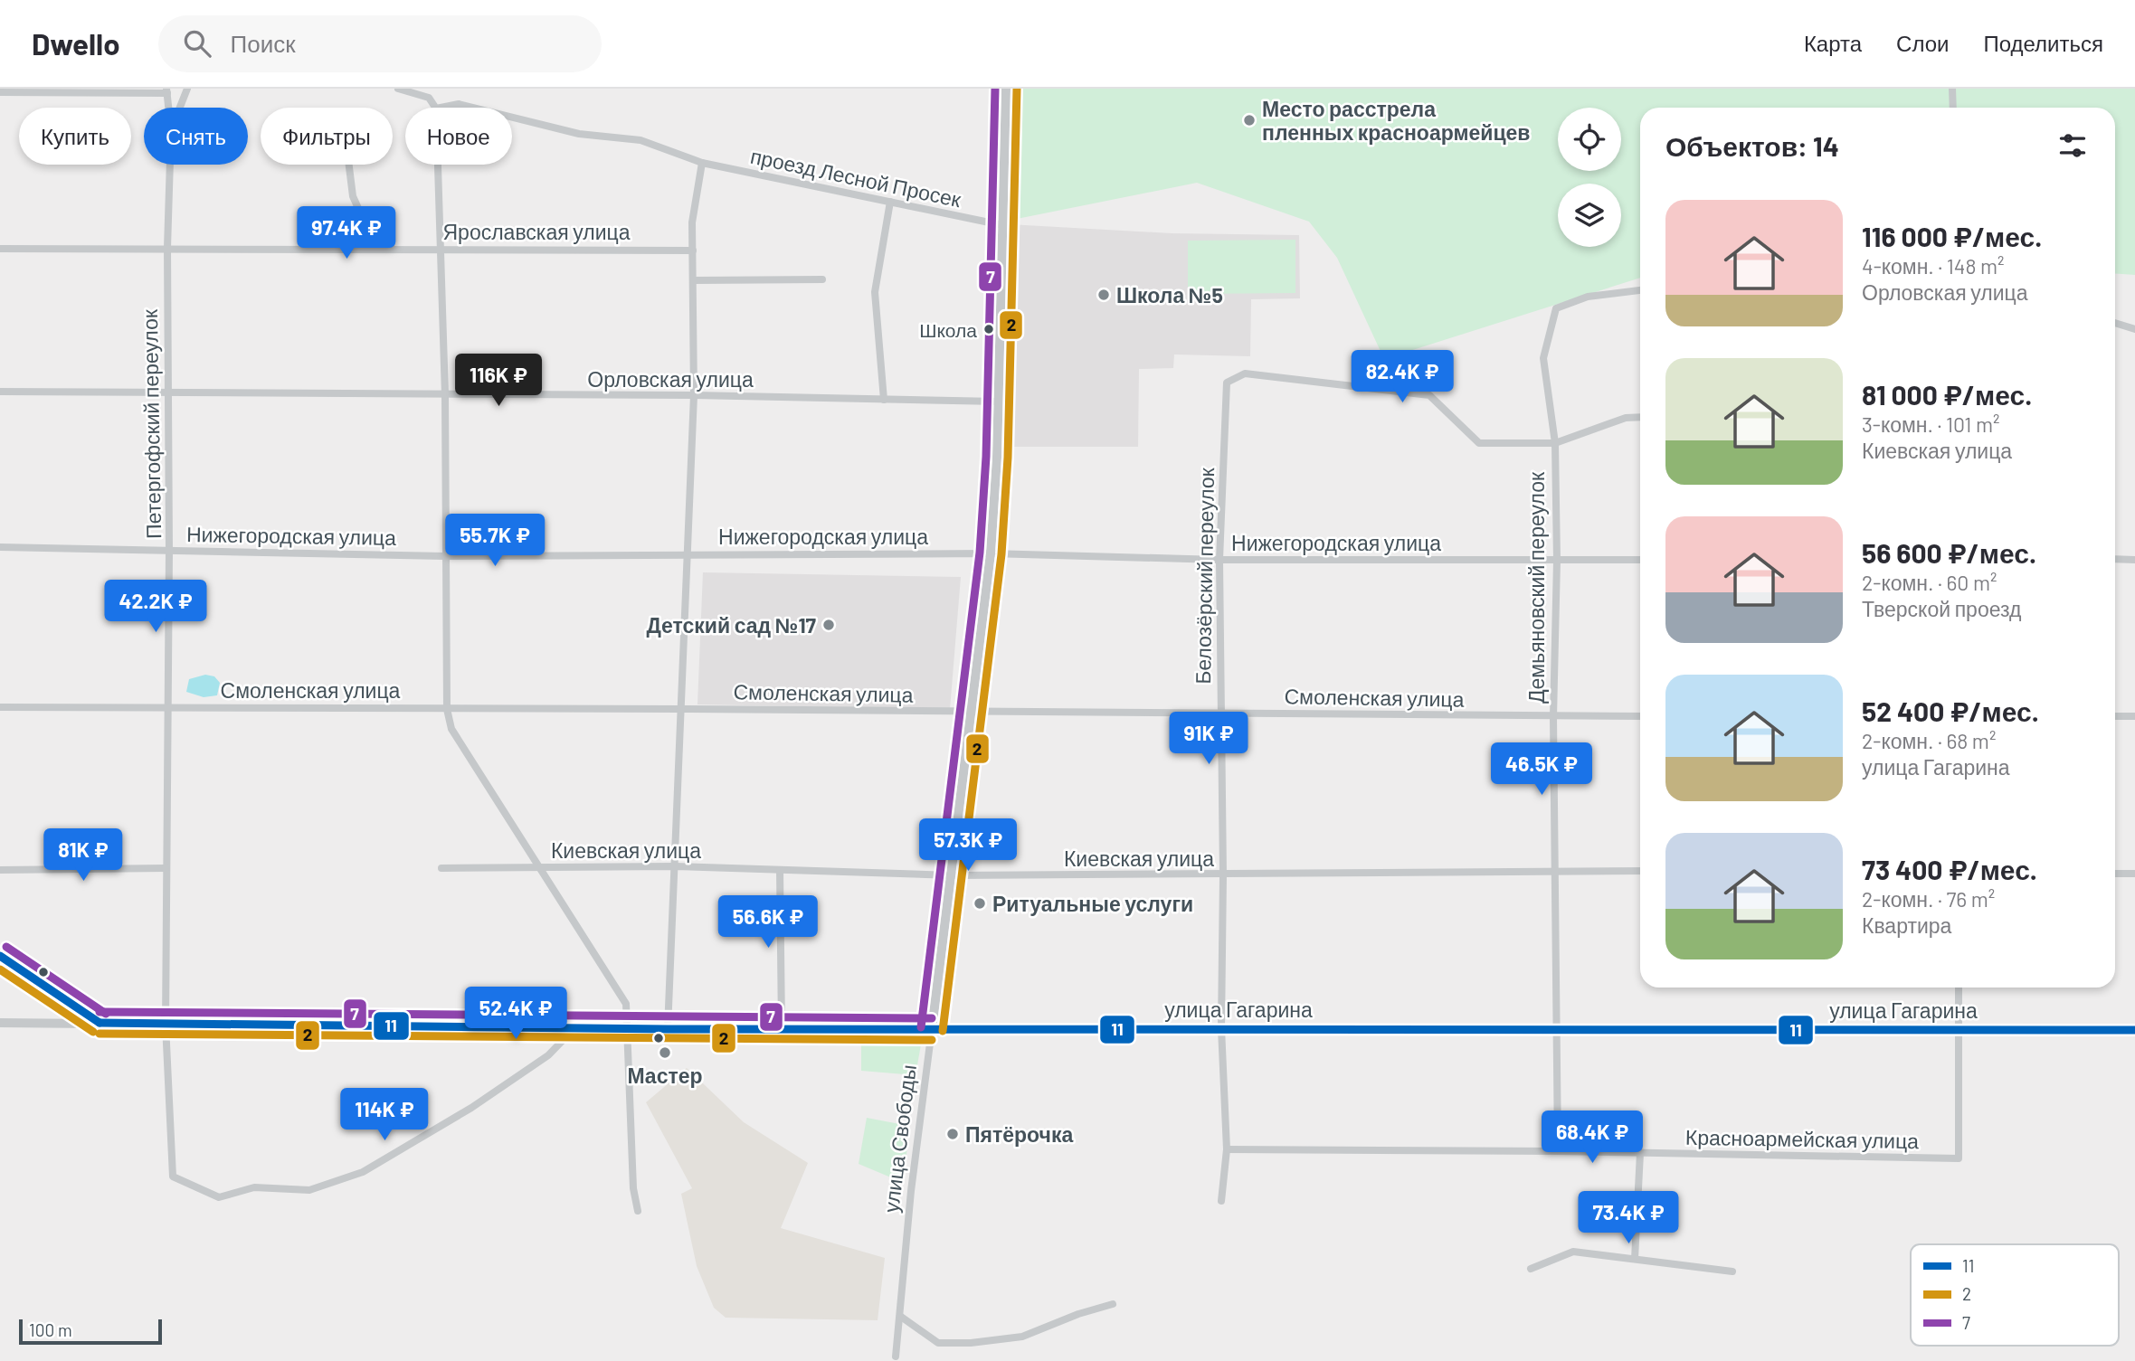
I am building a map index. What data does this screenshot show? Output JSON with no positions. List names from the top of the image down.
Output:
{
  "streets": {
    "street": [
      "проезд Лесной Просек",
      "Ярославская улица",
      "Орловская улица",
      "Петергофский переулок",
      "Нижегородская улица",
      "Белозёрский переулок",
      "Демьяновский переулок",
      "Смоленская улица",
      "Киевская улица",
      "улица Гагарина",
      "улица Свободы",
      "Красноармейская улица"
    ]
  },
  "crossings": [
    ["проезд Лесной Просек", "улица Свободы"],
    ["Ярославская улица", "Петергофский переулок"],
    ["Орловская улица", "Петергофский переулок"],
    ["Орловская улица", "улица Свободы"],
    ["Петергофский переулок", "Нижегородская улица"],
    ["Петергофский переулок", "Смоленская улица"],
    ["Петергофский переулок", "улица Гагарина"],
    ["Нижегородская улица", "Белозёрский переулок"],
    ["Нижегородская улица", "Демьяновский переулок"],
    ["Нижегородская улица", "улица Свободы"],
    ["Белозёрский переулок", "Демьяновский переулок"],
    ["Белозёрский переулок", "Смоленская улица"],
    ["Белозёрский переулок", "Киевская улица"],
    ["Белозёрский переулок", "улица Гагарина"],
    ["Белозёрский переулок", "Красноармейская улица"],
    ["Демьяновский переулок", "Смоленская улица"],
    ["Демьяновский переулок", "Киевская улица"],
    ["Демьяновский переулок", "улица Гагарина"],
    ["Демьяновский переулок", "Красноармейская улица"],
    ["Смоленская улица", "улица Свободы"],
    ["Киевская улица", "улица Свободы"],
    ["улица Гагарина", "улица Свободы"],
    ["улица Гагарина", "Красноармейская улица"]
  ],
  "places": [
    "Место расстрела пленных красноармейцев",
    "Школа №5",
    "Школа",
    "Детский сад №17",
    "Ритуальные услуги",
    "Мастер",
    "Пятёрочка"
  ],
  "lines": ["transit line 2", "transit line 7", "transit line 11"],
  "legend": ["11", "2", "7"],
  "scale_bar": "100 m",
  "page": {
    "header": "Dwello",
    "search": "Поиск",
    "nav": ["Карта", "Слои", "Поделиться"],
    "chip": [
      "Купить",
      "Снять",
      "Фильтры",
      "Новое"
    ],
    "heading": "Объектов: 14",
    "list": [
      {
        "name": "116 000 ₽/мес.",
        "note": "4-комн. · 148 m² · Орловская улица"
      },
      {
        "name": "81 000 ₽/мес.",
        "note": "3-комн. · 101 m² · Киевская улица"
      },
      {
        "name": "56 600 ₽/мес.",
        "note": "2-комн. · 60 m² · Тверской проезд"
      },
      {
        "name": "52 400 ₽/мес.",
        "note": "2-комн. · 68 m² · улица Гагарина"
      },
      {
        "name": "73 400 ₽/мес.",
        "note": "2-комн. · 76 m² · Квартира"
      }
    ],
    "price": [
      "97.4K ₽",
      "82.4K ₽",
      "116K ₽",
      "55.7K ₽",
      "42.2K ₽",
      "91K ₽",
      "46.5K ₽",
      "57.3K ₽",
      "81K ₽",
      "56.6K ₽",
      "52.4K ₽",
      "114K ₽",
      "68.4K ₽",
      "73.4K ₽"
    ],
    "scale": "100 m"
  }
}
